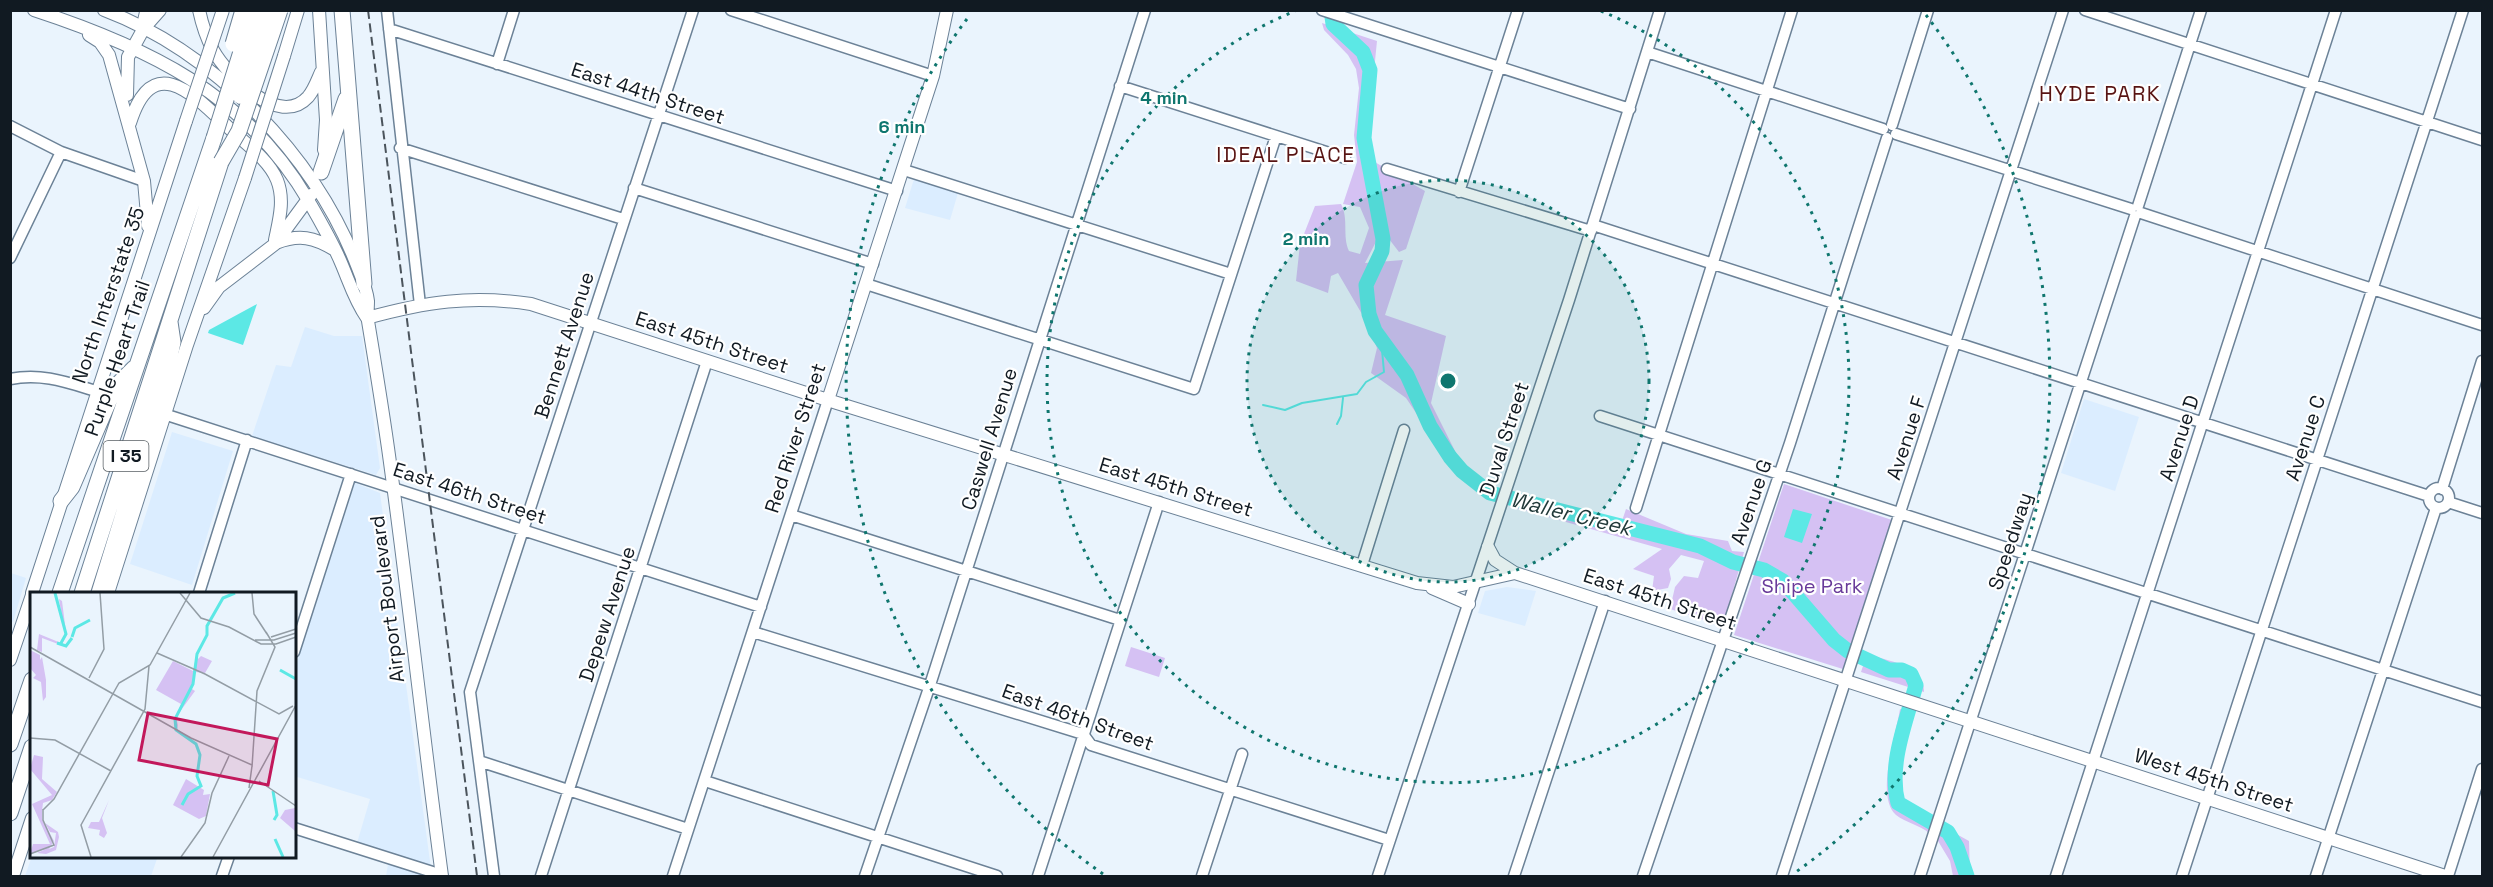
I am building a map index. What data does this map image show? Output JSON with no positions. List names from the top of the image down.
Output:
{
  "streets": {
    "highway": ["Purple Heart Trail", "I 35"],
    "main road": [
      "North Interstate 35",
      "East 45th Street",
      "Red River Street",
      "Airport Boulevard",
      "West 45th Street"
    ],
    "street": [
      "East 44th Street",
      "Bennett Avenue",
      "Avenue F",
      "Avenue D",
      "Avenue C",
      "Caswell Avenue",
      "Duval Street",
      "East 46th Street",
      "Avenue G",
      "Speedway",
      "Depew Avenue"
    ]
  },
  "crossings": [
    ["East 44th Street", "Bennett Avenue"],
    ["East 44th Street", "Red River Street"],
    ["East 45th Street", "Bennett Avenue"],
    ["East 45th Street", "Red River Street"],
    ["East 45th Street", "Avenue F"],
    ["East 45th Street", "Caswell Avenue"],
    ["East 45th Street", "Duval Street"],
    ["East 45th Street", "Avenue G"],
    ["East 45th Street", "Speedway"],
    ["East 45th Street", "Airport Boulevard"],
    ["East 45th Street", "Depew Avenue"],
    ["East 45th Street", "West 45th Street"],
    ["Bennett Avenue", "East 46th Street"],
    ["Red River Street", "East 46th Street"],
    ["Avenue D", "West 45th Street"],
    ["Avenue C", "West 45th Street"],
    ["Caswell Avenue", "East 46th Street"],
    ["Duval Street", "East 46th Street"],
    ["East 46th Street", "Airport Boulevard"],
    ["East 46th Street", "Depew Avenue"],
    ["Speedway", "West 45th Street"]
  ],
  "districts": ["HYDE PARK", "IDEAL PLACE"],
  "water": ["Waller Creek"],
  "parks": ["Shipe Park"],
  "rings": ["4 min", "6 min", "2 min"]
}
